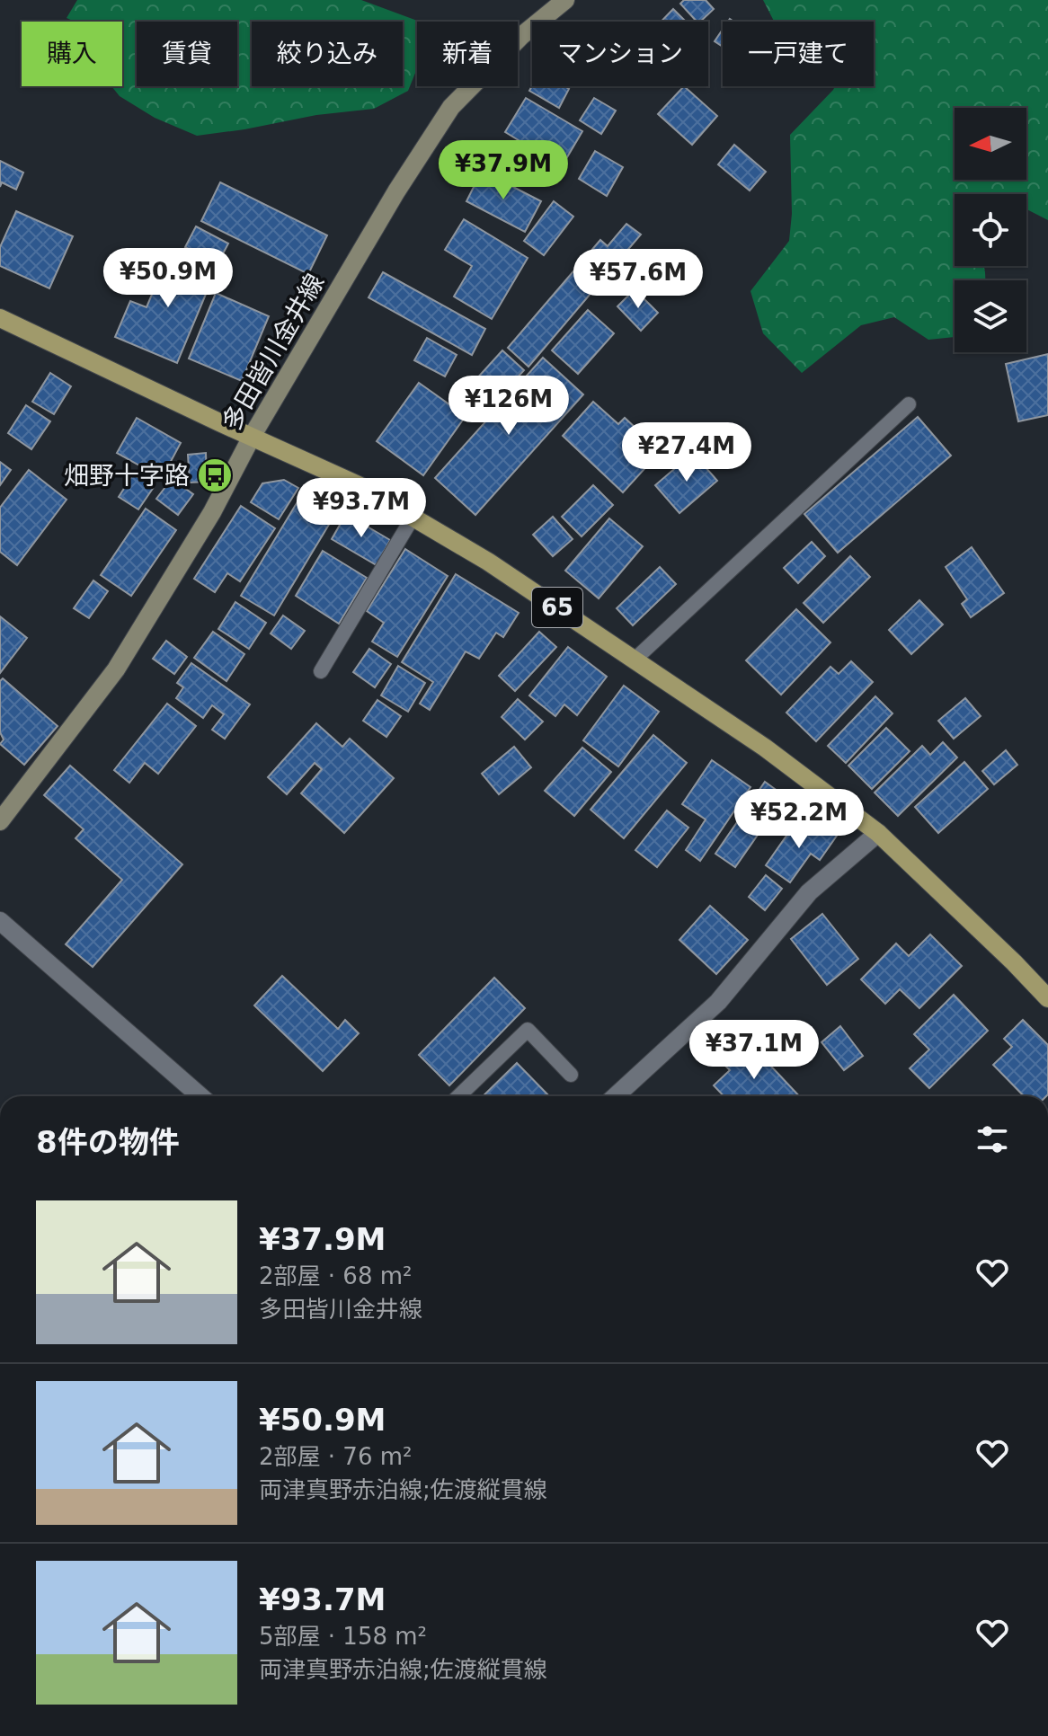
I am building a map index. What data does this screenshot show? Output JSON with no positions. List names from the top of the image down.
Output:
{
  "streets": {
    "main road": ["多田皆川金井線", "65"]
  },
  "crossings": [
    ["多田皆川金井線", "65"]
  ],
  "places": {
    "bus stop": ["畑野十字路"]
  },
  "north": "left",
  "page": {
    "chip": [
      "購入",
      "賃貸",
      "絞り込み",
      "新着",
      "マンション",
      "一戸建て"
    ],
    "price": [
      "¥37.9M",
      "¥50.9M",
      "¥57.6M",
      "¥126M",
      "¥27.4M",
      "¥93.7M",
      "¥52.2M",
      "¥37.1M"
    ],
    "heading": "8件の物件",
    "list": [
      {
        "name": "¥37.9M",
        "note": "2部屋 · 68 m² · 多田皆川金井線"
      },
      {
        "name": "¥50.9M",
        "note": "2部屋 · 76 m² · 両津真野赤泊線;佐渡縦貫線"
      },
      {
        "name": "¥93.7M",
        "note": "5部屋 · 158 m² · 両津真野赤泊線;佐渡縦貫線"
      }
    ]
  }
}
